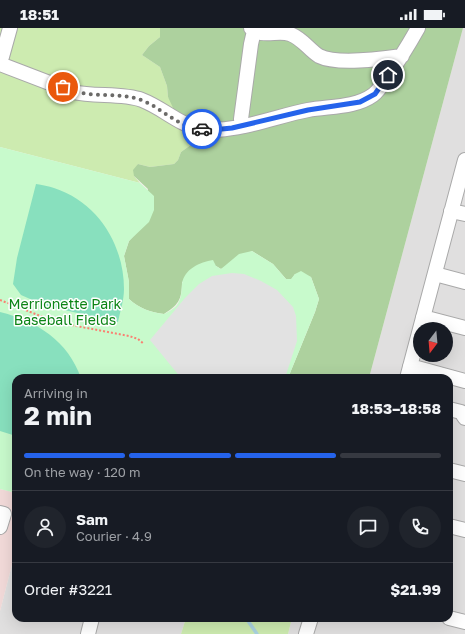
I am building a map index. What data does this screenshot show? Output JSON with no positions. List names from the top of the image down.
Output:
{
  "parks": ["Merrionette Park Baseball Fields"],
  "north": "bottom",
  "page": {
    "status": "18:51",
    "heading": ["2 min", "Arriving in", "18:53–18:58"],
    "panel": [
      "Sam",
      "Courier · 4.9",
      "Order #3221",
      "$21.99"
    ],
    "bar": "On the way · 120 m"
  }
}
